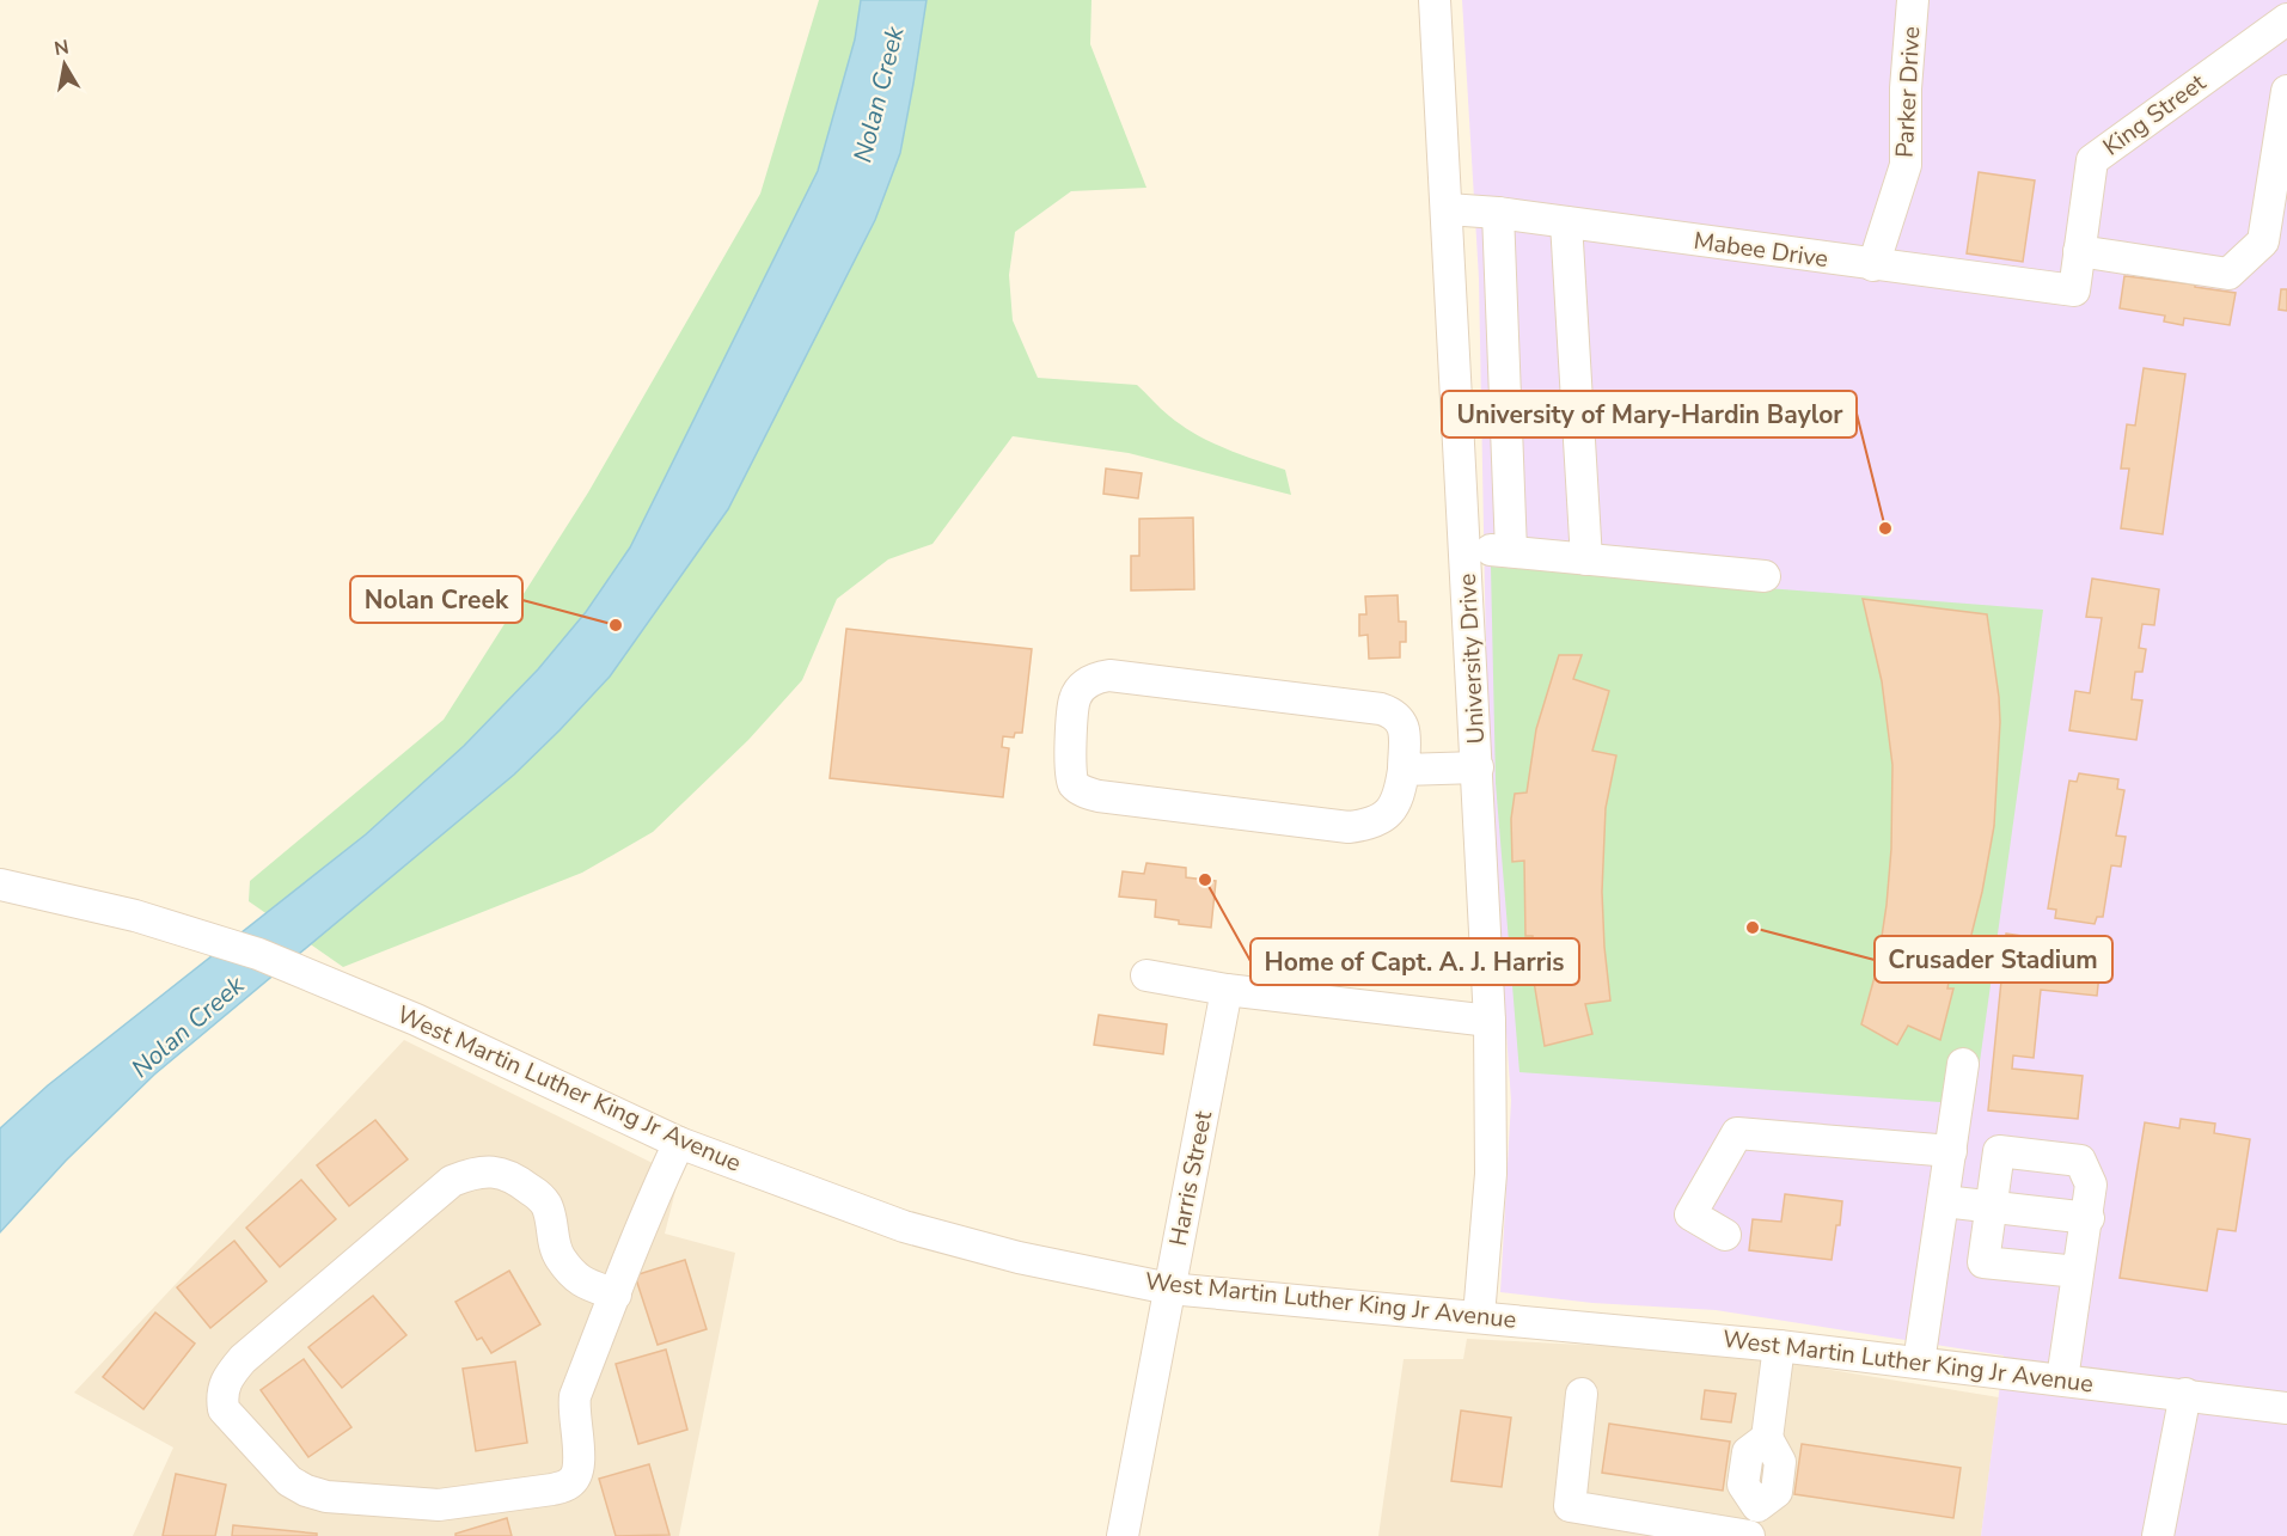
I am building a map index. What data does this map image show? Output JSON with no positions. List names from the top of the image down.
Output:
{
  "streets": {
    "street": [
      "Parker Drive",
      "King Street",
      "Mabee Drive",
      "University Drive",
      "West Martin Luther King Jr Avenue",
      "Harris Street"
    ]
  },
  "crossings": [
    ["Parker Drive", "Mabee Drive"],
    ["King Street", "Mabee Drive"],
    ["Mabee Drive", "University Drive"],
    ["University Drive", "West Martin Luther King Jr Avenue"],
    ["West Martin Luther King Jr Avenue", "Harris Street"]
  ],
  "water": ["Nolan Creek"],
  "places": [
    "University of Mary-Hardin Baylor",
    "Nolan Creek",
    "Home of Capt. A. J. Harris",
    "Crusader Stadium"
  ],
  "north": "top"
}
